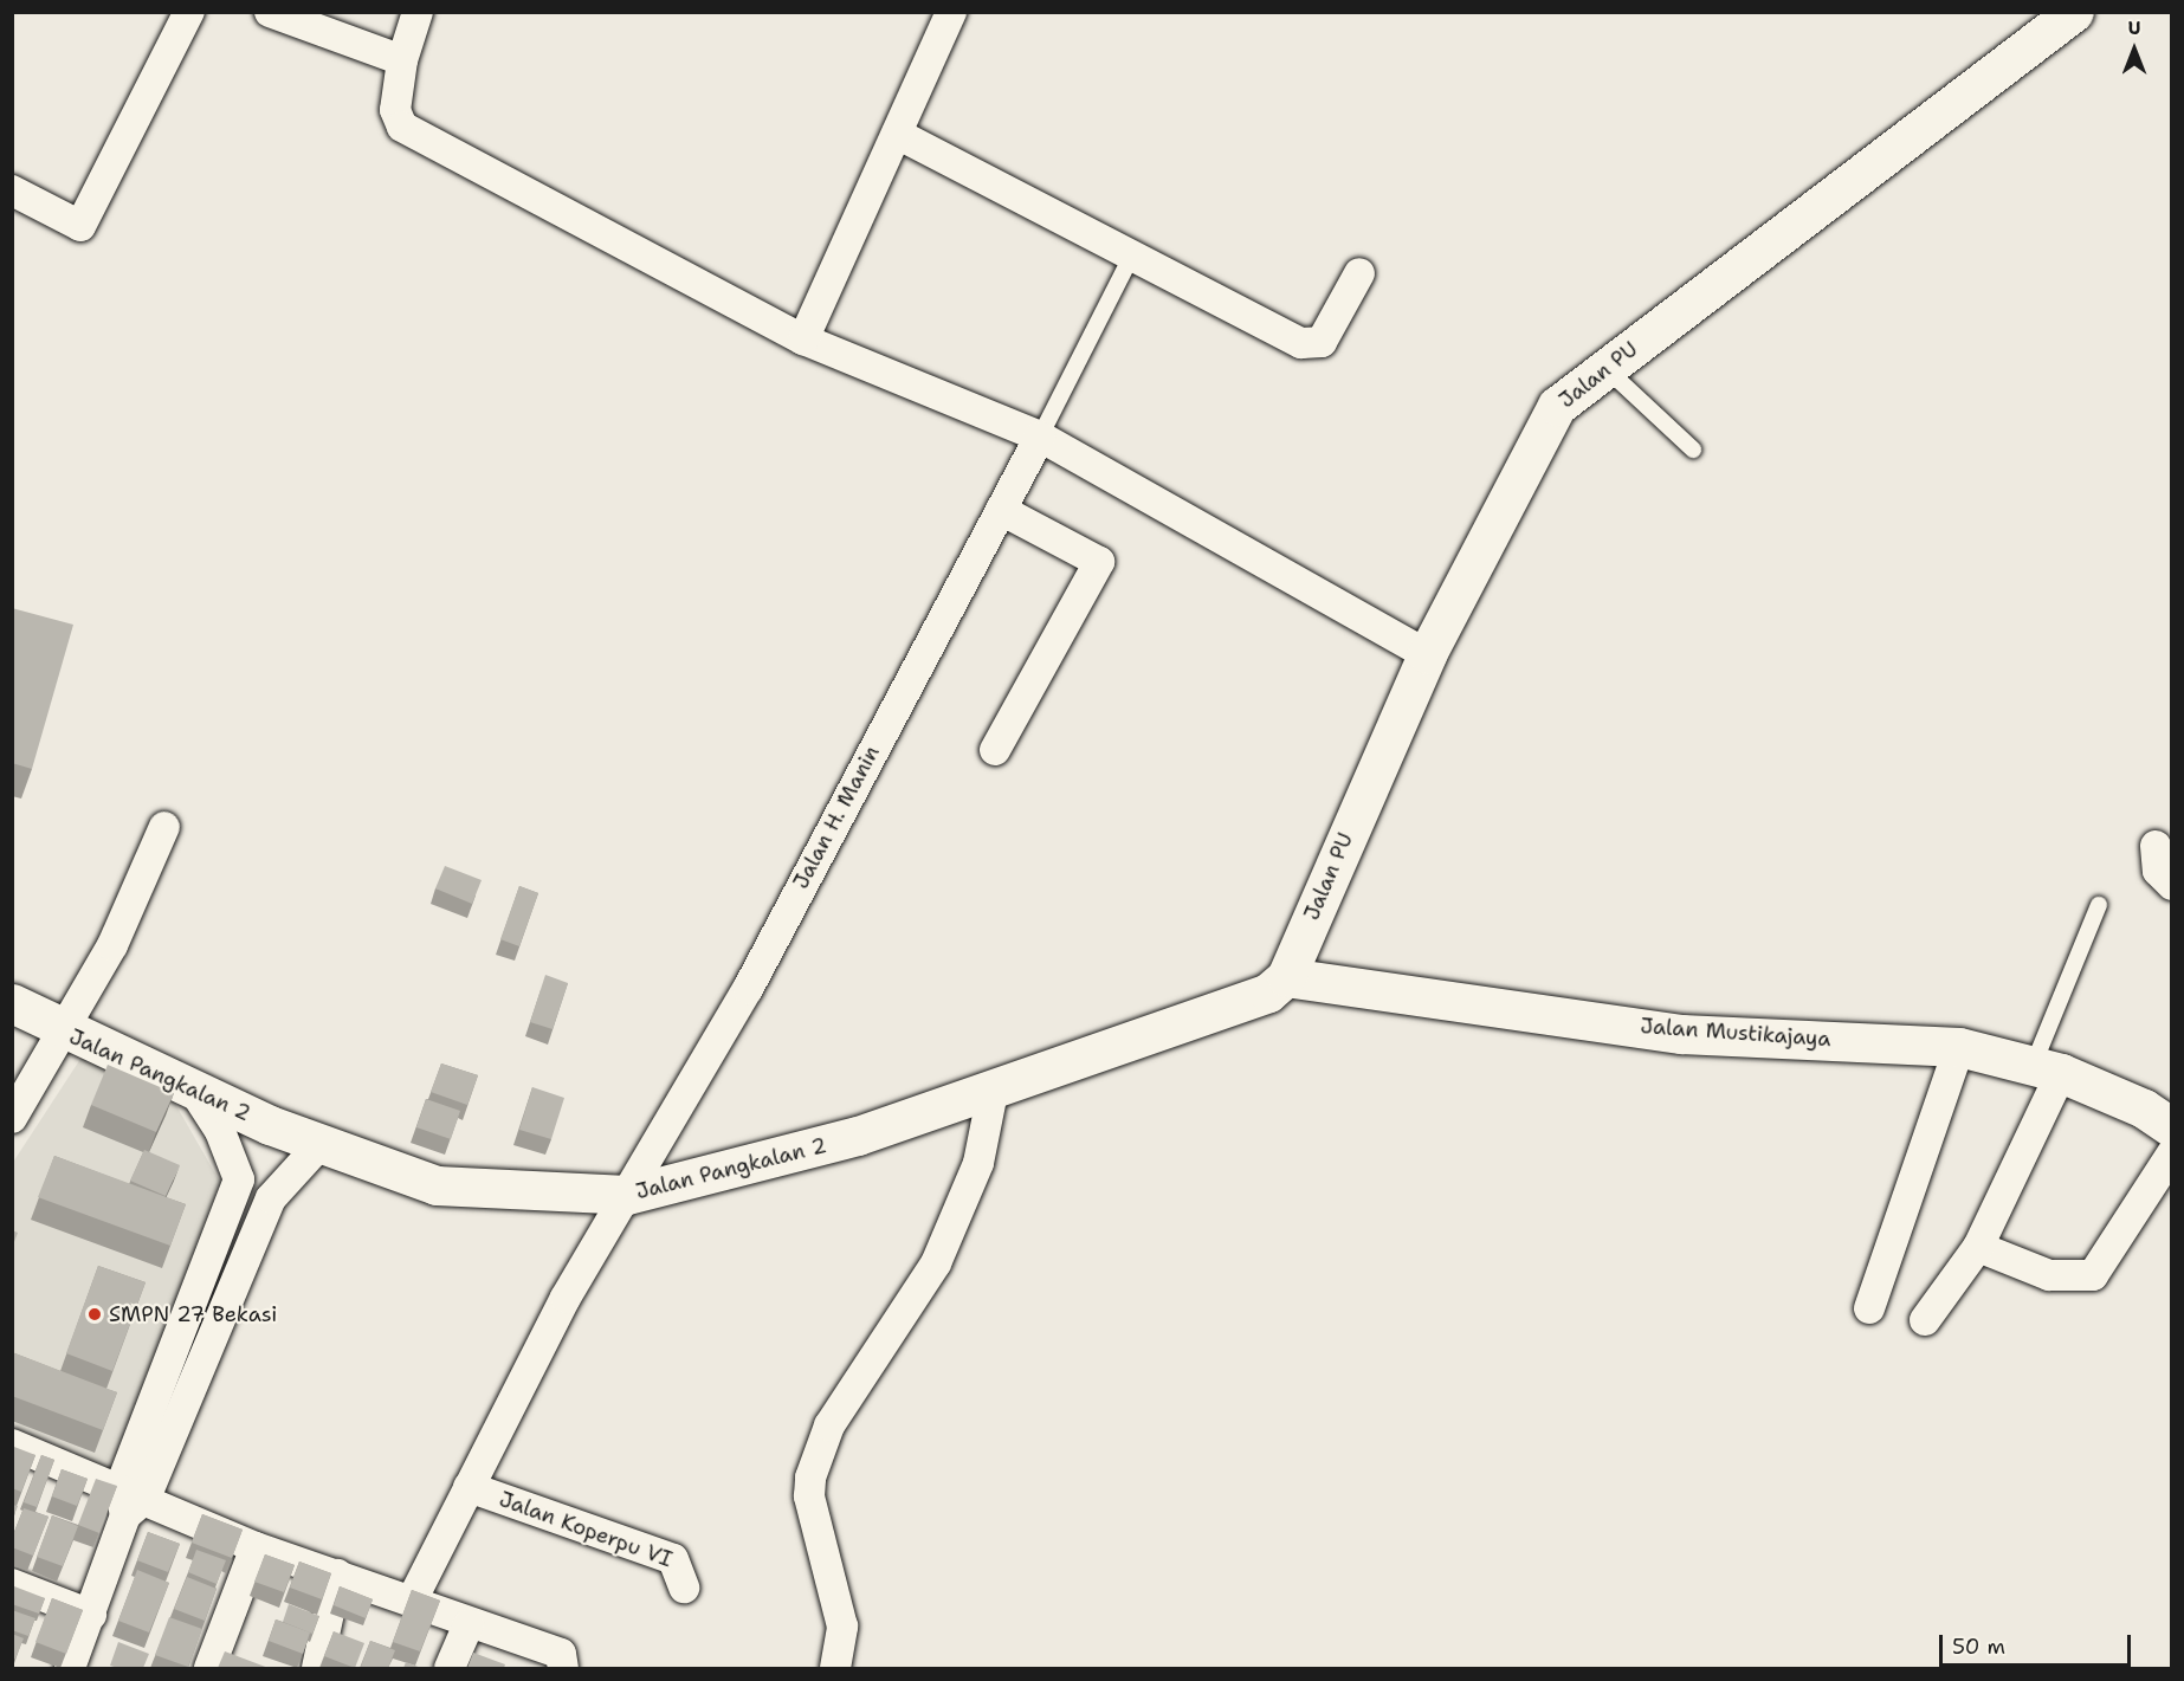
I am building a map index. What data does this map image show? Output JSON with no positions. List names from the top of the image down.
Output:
{
  "streets": {
    "street": [
      "Jalan PU",
      "Jalan H. Manin",
      "Jalan Mustikajaya",
      "Jalan Pangkalan 2",
      "Jalan Koperpu VI"
    ]
  },
  "crossings": [
    ["Jalan PU", "Jalan Mustikajaya"],
    ["Jalan PU", "Jalan Pangkalan 2"],
    ["Jalan H. Manin", "Jalan Pangkalan 2"],
    ["Jalan H. Manin", "Jalan Koperpu VI"],
    ["Jalan Mustikajaya", "Jalan Pangkalan 2"]
  ],
  "places": ["SMPN 27 Bekasi"],
  "scale_bar": "50 m",
  "north": "top"
}
